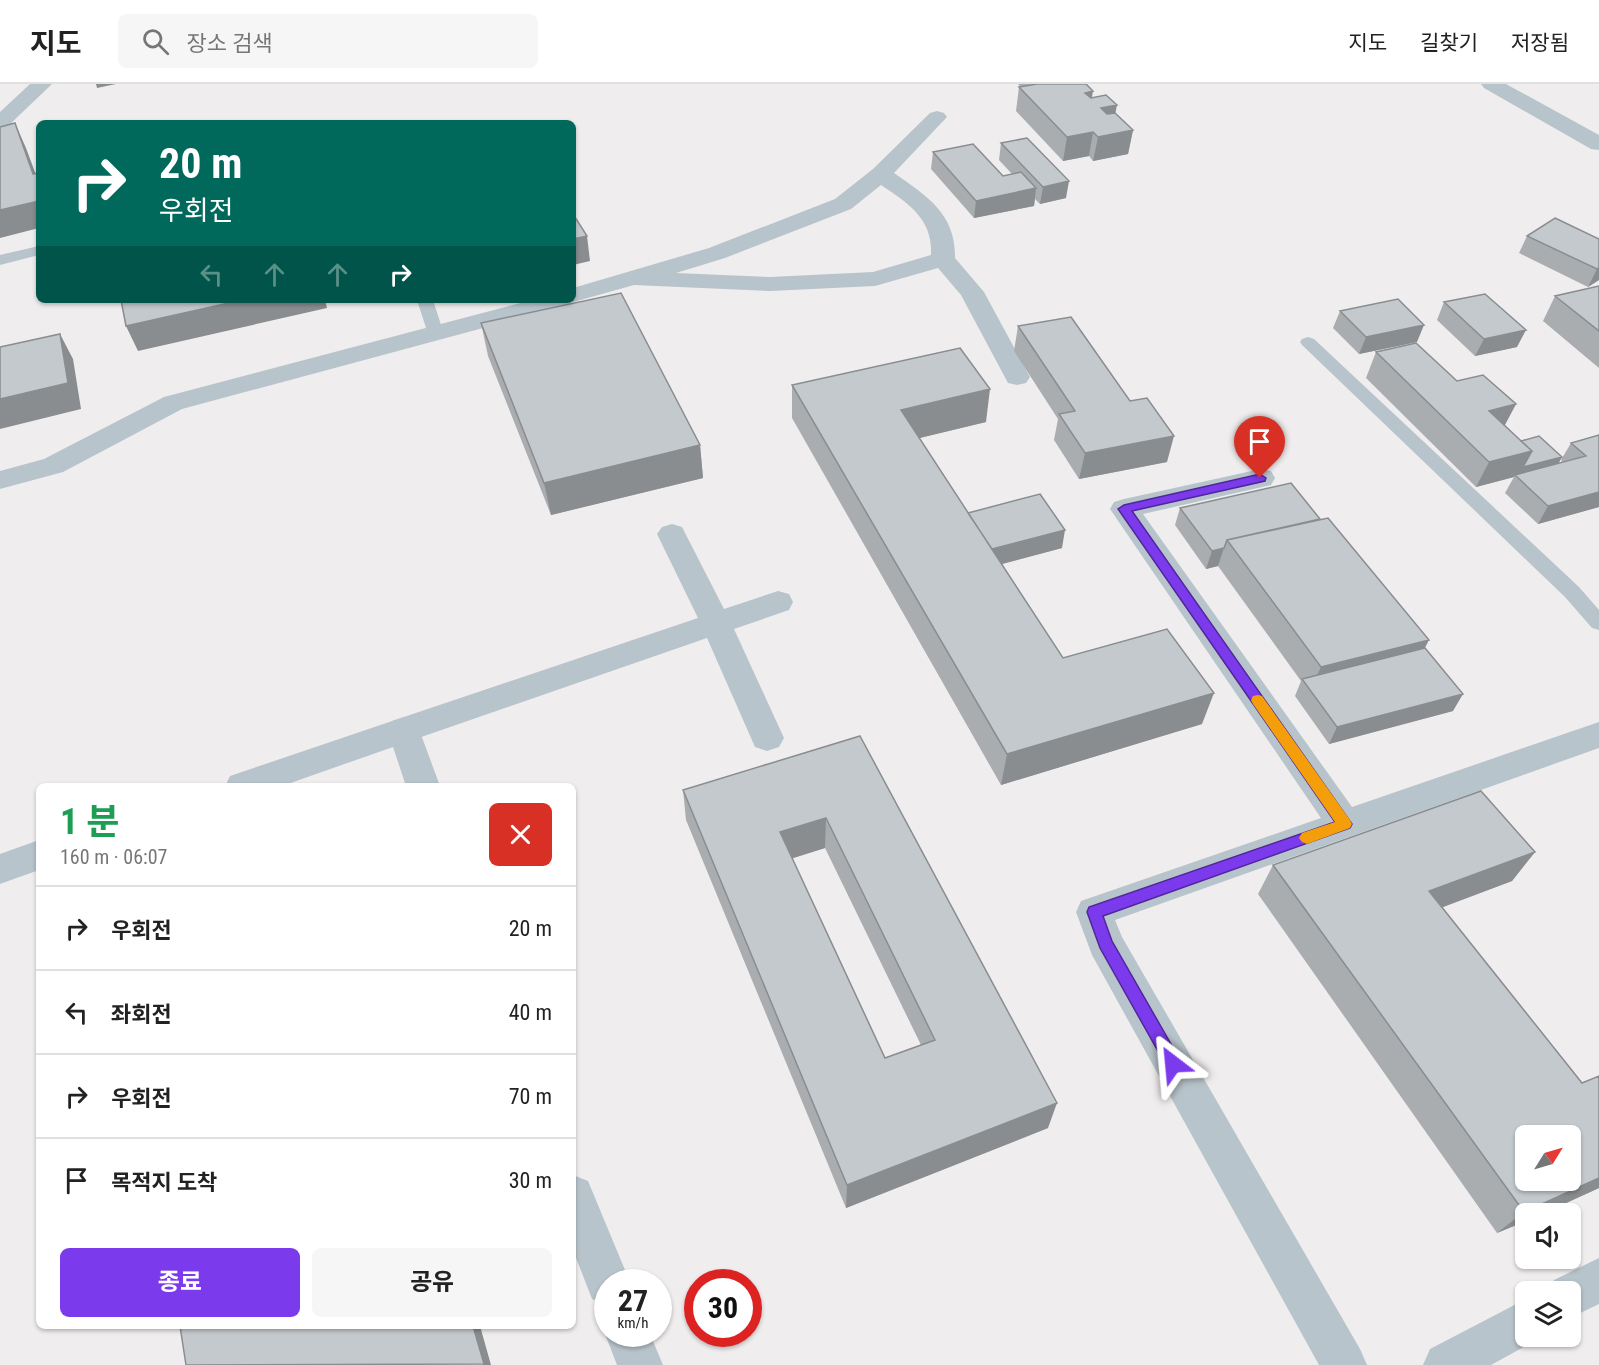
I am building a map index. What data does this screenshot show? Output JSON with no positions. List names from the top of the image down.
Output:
{
  "north": "top right",
  "page": {
    "header": "지도",
    "search": "장소 검색",
    "nav": ["지도", "길찾기", "저장됨"],
    "turn": ["20 m", "우회전"],
    "heading": ["1 분", "160 m · 06:07"],
    "list": [
      {
        "name": "우회전",
        "value": "20 m"
      },
      {
        "name": "좌회전",
        "value": "40 m"
      },
      {
        "name": "우회전",
        "value": "70 m"
      },
      {
        "name": "목적지 도착",
        "value": "30 m"
      }
    ],
    "buttons": ["종료", "공유"],
    "speed": "27 km/h",
    "limit": "30"
  }
}
